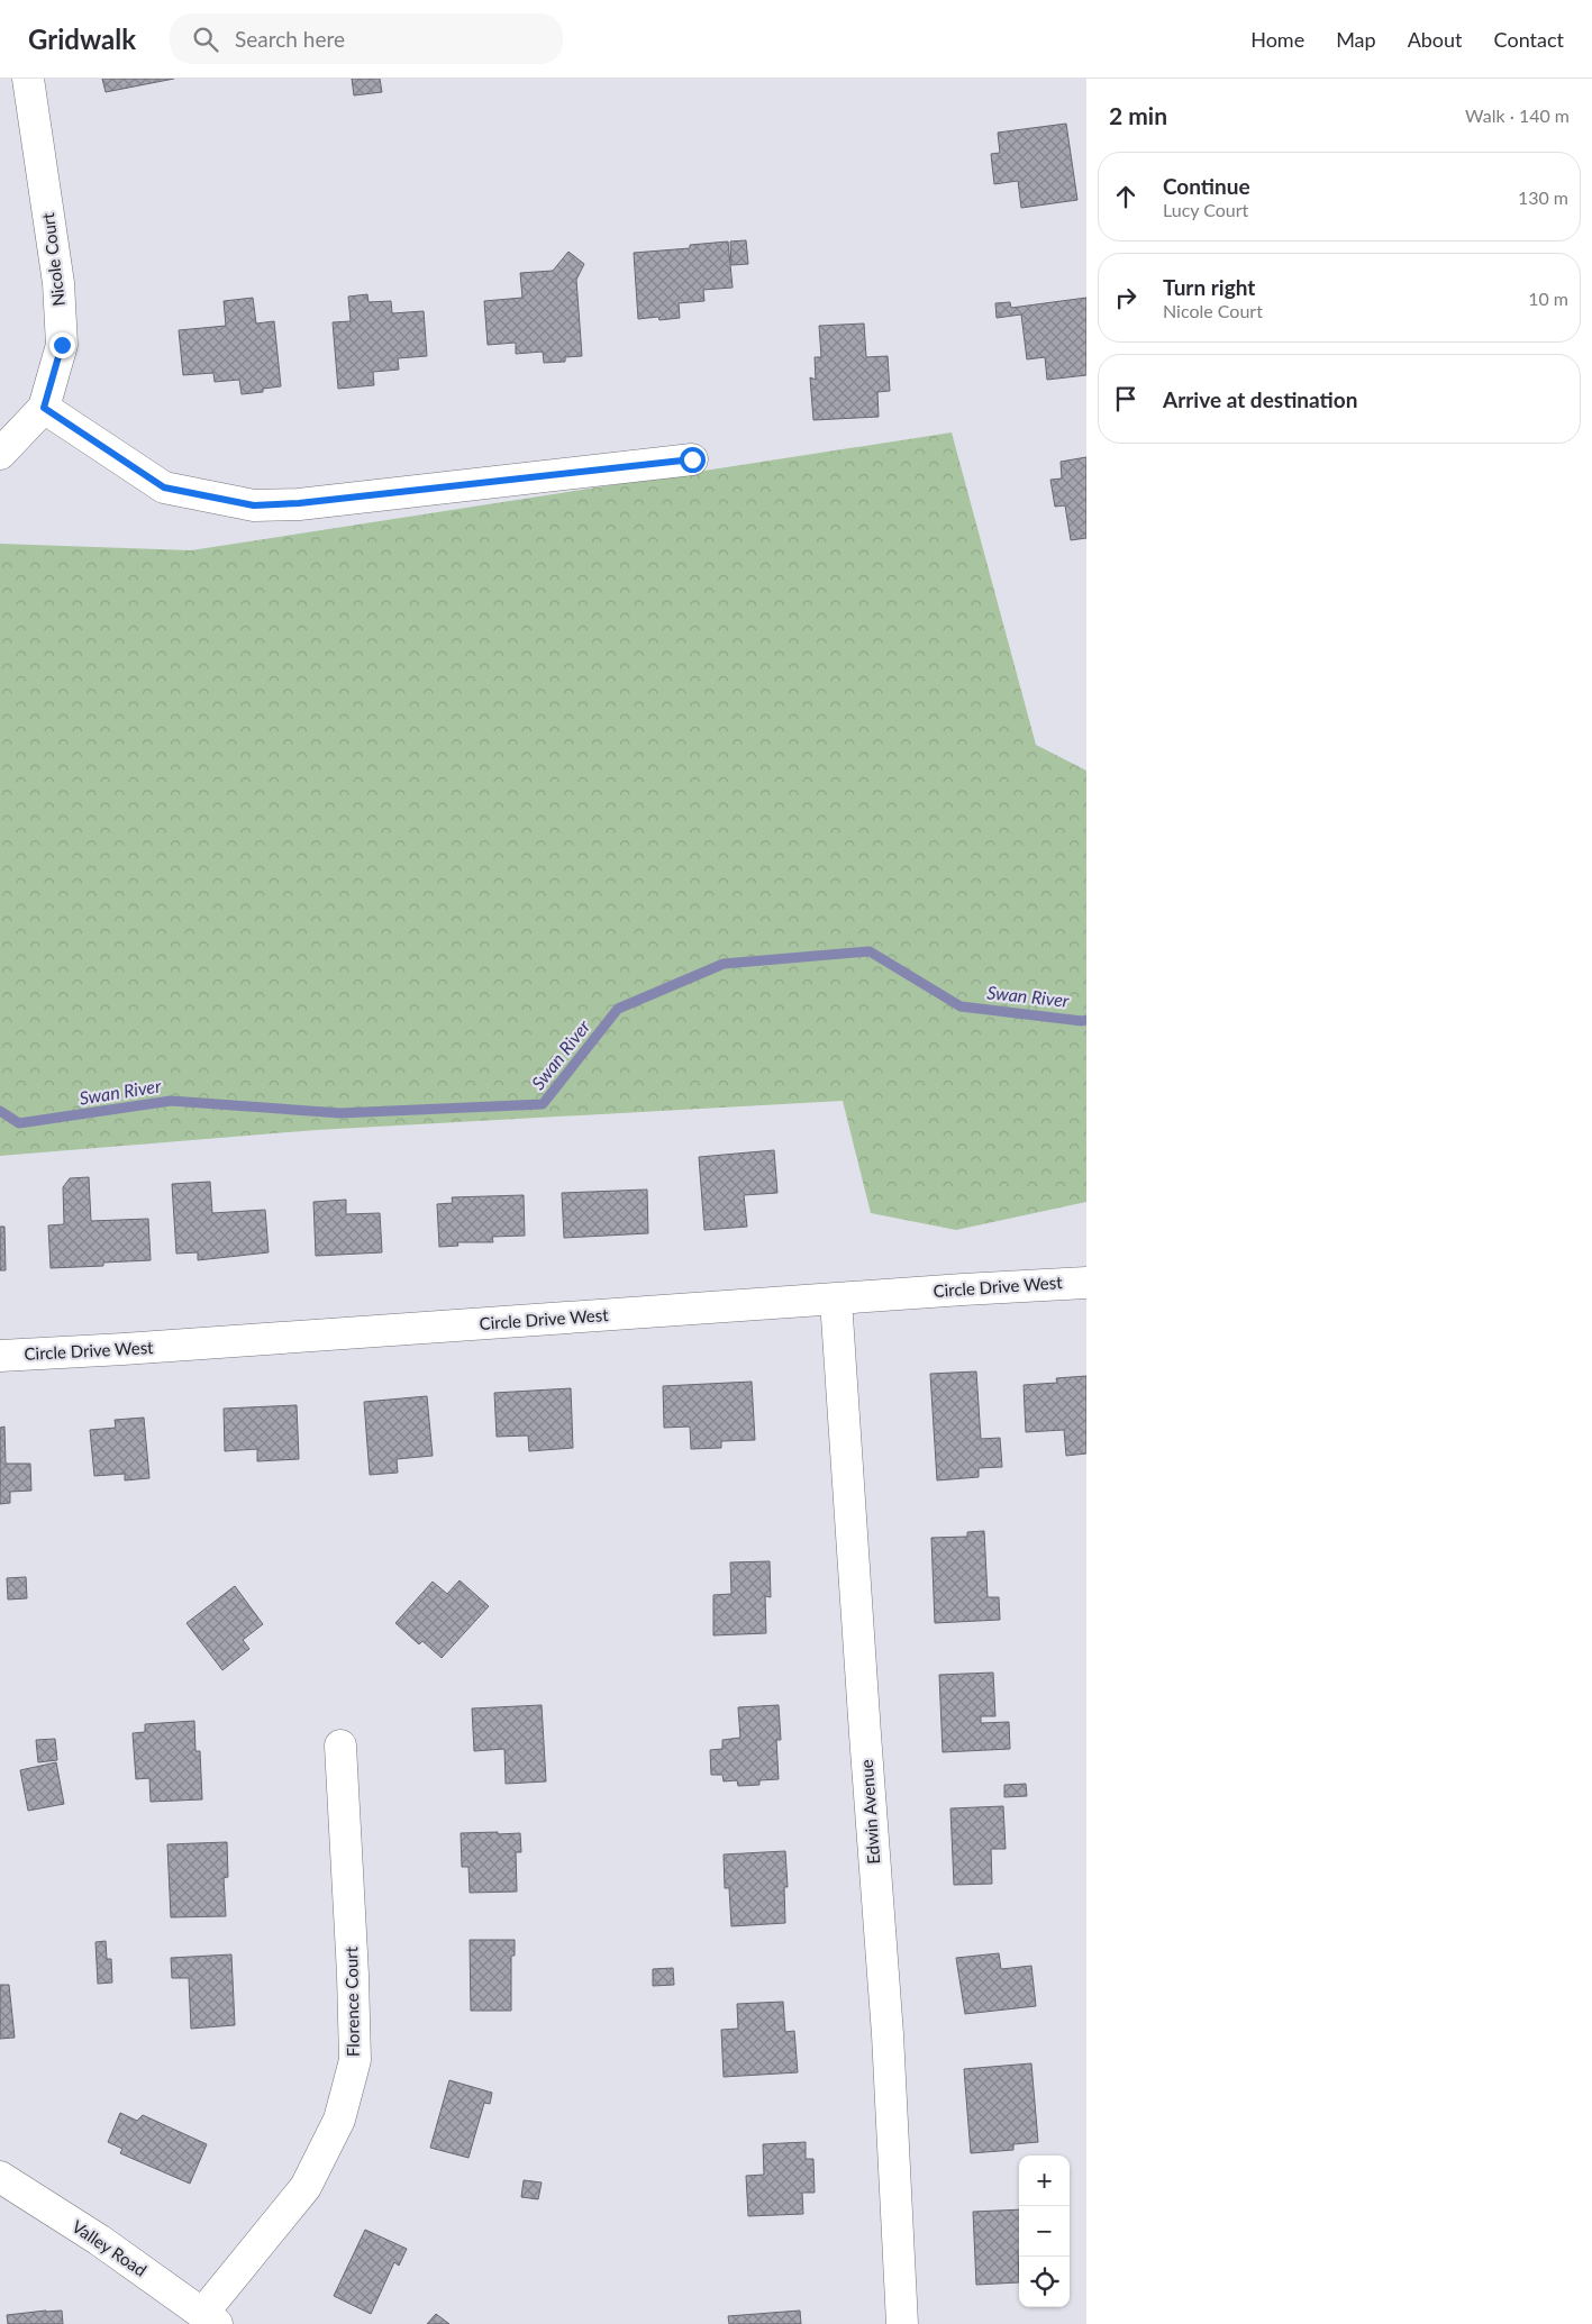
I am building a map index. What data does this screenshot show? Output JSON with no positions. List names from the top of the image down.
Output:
{
  "streets": {
    "street": [
      "Nicole Court",
      "Circle Drive West",
      "Edwin Avenue",
      "Florence Court",
      "Valley Road"
    ]
  },
  "crossings": [
    ["Circle Drive West", "Edwin Avenue"],
    ["Florence Court", "Valley Road"]
  ],
  "water": ["Swan River"],
  "page": {
    "header": "Gridwalk",
    "search": "Search here",
    "nav": [
      "Home",
      "Map",
      "About",
      "Contact"
    ],
    "heading": ["2 min", "Walk · 140 m"],
    "list": [
      ["Continue", "Lucy Court", "130 m"],
      ["Turn right", "Nicole Court", "10 m"],
      "Arrive at destination"
    ],
    "map_buttons": ["+", "−"]
  }
}
